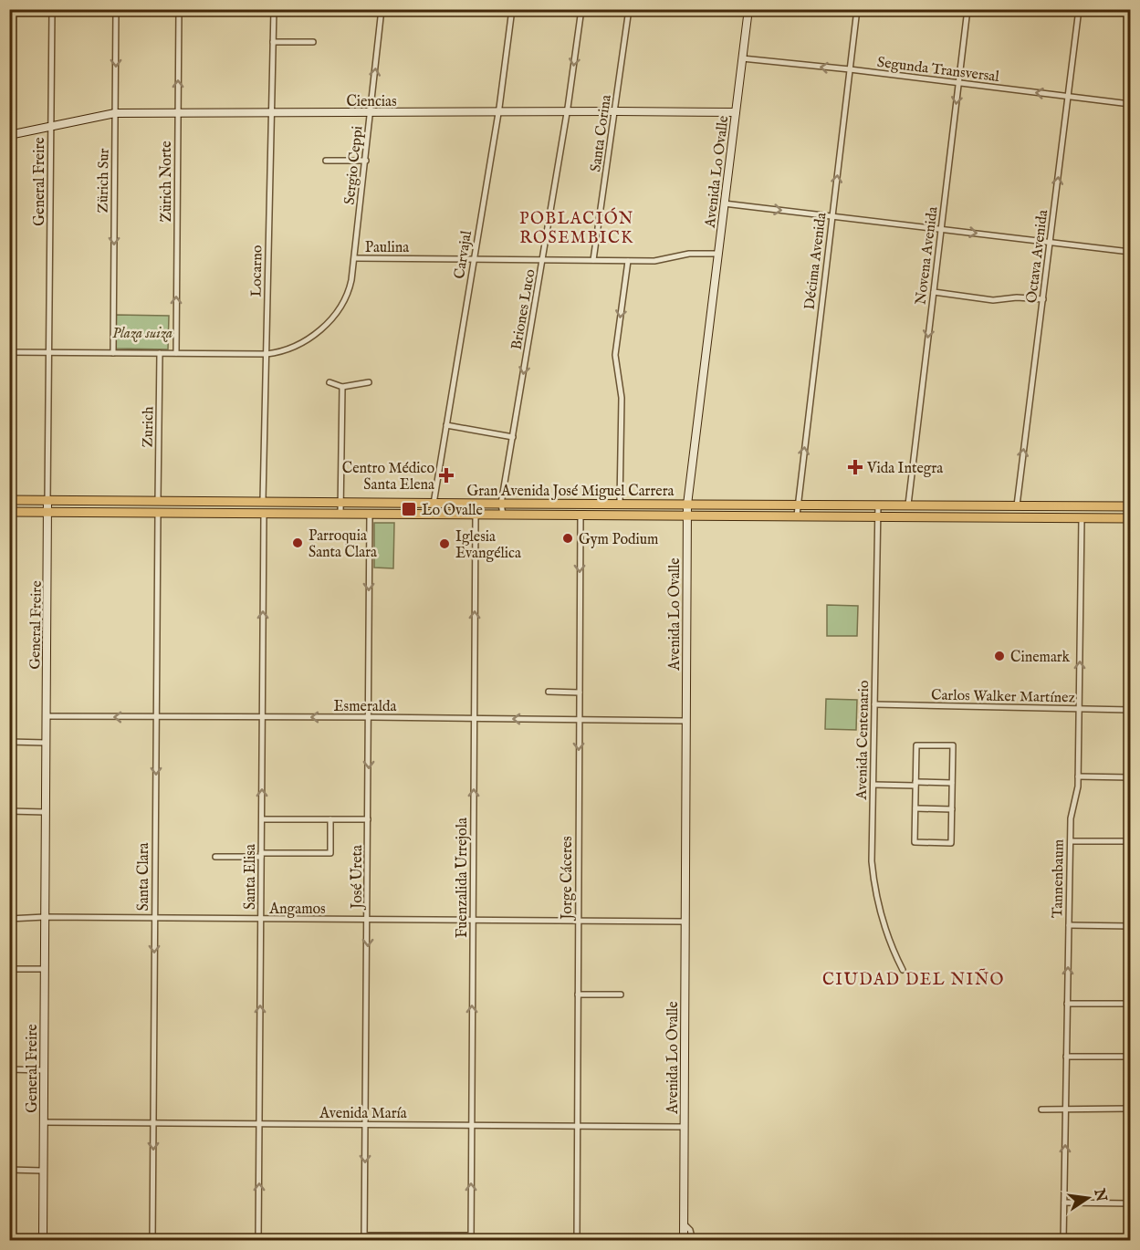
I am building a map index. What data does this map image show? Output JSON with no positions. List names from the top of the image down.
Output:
{
  "streets": {
    "main road": ["Gran Avenida José Miguel Carrera"],
    "street": [
      "Segunda Transversal",
      "Ciencias",
      "Santa Corina",
      "Sergio Ceppi",
      "Avenida Lo Ovalle",
      "Zürich Sur",
      "General Freire",
      "Zürich Norte",
      "Paulina",
      "Carvajal",
      "Novena Avenida",
      "Octava Avenida",
      "Décima Avenida",
      "Locarno",
      "Briones Luco",
      "Zurich",
      "Carlos Walker Martínez",
      "Esmeralda",
      "Avenida Centenario",
      "Santa Clara",
      "Santa Elisa",
      "José Ureta",
      "Fuenzalida Urrejola",
      "Jorge Cáceres",
      "Tannenbaum",
      "Angamos",
      "Avenida María"
    ]
  },
  "crossings": [
    ["Segunda Transversal", "Avenida Lo Ovalle"],
    ["Segunda Transversal", "Novena Avenida"],
    ["Segunda Transversal", "Octava Avenida"],
    ["Segunda Transversal", "Décima Avenida"],
    ["Ciencias", "Santa Corina"],
    ["Ciencias", "Sergio Ceppi"],
    ["Ciencias", "Avenida Lo Ovalle"],
    ["Ciencias", "Zürich Sur"],
    ["Ciencias", "General Freire"],
    ["Ciencias", "Zürich Norte"],
    ["Ciencias", "Carvajal"],
    ["Ciencias", "Locarno"],
    ["Ciencias", "Briones Luco"],
    ["Santa Corina", "Paulina"],
    ["Sergio Ceppi", "Paulina"],
    ["Avenida Lo Ovalle", "Paulina"],
    ["Avenida Lo Ovalle", "Gran Avenida José Miguel Carrera"],
    ["Avenida Lo Ovalle", "Esmeralda"],
    ["Avenida Lo Ovalle", "Angamos"],
    ["Avenida Lo Ovalle", "Avenida María"],
    ["Zürich Sur", "Paulina"],
    ["General Freire", "Paulina"],
    ["General Freire", "Gran Avenida José Miguel Carrera"],
    ["General Freire", "Esmeralda"],
    ["General Freire", "Angamos"],
    ["General Freire", "Avenida María"],
    ["Zürich Norte", "Paulina"],
    ["Paulina", "Carvajal"],
    ["Paulina", "Locarno"],
    ["Paulina", "Briones Luco"],
    ["Paulina", "Zurich"],
    ["Carvajal", "Gran Avenida José Miguel Carrera"],
    ["Novena Avenida", "Gran Avenida José Miguel Carrera"],
    ["Octava Avenida", "Gran Avenida José Miguel Carrera"],
    ["Décima Avenida", "Gran Avenida José Miguel Carrera"],
    ["Locarno", "Gran Avenida José Miguel Carrera"],
    ["Briones Luco", "Gran Avenida José Miguel Carrera"],
    ["Zurich", "Gran Avenida José Miguel Carrera"],
    ["Gran Avenida José Miguel Carrera", "Avenida Centenario"],
    ["Gran Avenida José Miguel Carrera", "Santa Clara"],
    ["Gran Avenida José Miguel Carrera", "Santa Elisa"],
    ["Gran Avenida José Miguel Carrera", "José Ureta"],
    ["Gran Avenida José Miguel Carrera", "Fuenzalida Urrejola"],
    ["Gran Avenida José Miguel Carrera", "Jorge Cáceres"],
    ["Gran Avenida José Miguel Carrera", "Tannenbaum"],
    ["Carlos Walker Martínez", "Avenida Centenario"],
    ["Carlos Walker Martínez", "Tannenbaum"],
    ["Esmeralda", "Santa Clara"],
    ["Esmeralda", "Santa Elisa"],
    ["Esmeralda", "José Ureta"],
    ["Esmeralda", "Fuenzalida Urrejola"],
    ["Esmeralda", "Jorge Cáceres"],
    ["Santa Clara", "Angamos"],
    ["Santa Clara", "Avenida María"],
    ["Santa Elisa", "Angamos"],
    ["Santa Elisa", "Avenida María"],
    ["José Ureta", "Angamos"],
    ["José Ureta", "Avenida María"],
    ["Fuenzalida Urrejola", "Angamos"],
    ["Fuenzalida Urrejola", "Avenida María"],
    ["Jorge Cáceres", "Angamos"],
    ["Jorge Cáceres", "Avenida María"]
  ],
  "one_way": [
    "Segunda Transversal",
    "Sergio Ceppi",
    "Zürich Sur",
    "Zürich Norte",
    "Novena Avenida",
    "Octava Avenida",
    "Décima Avenida",
    "Briones Luco",
    "Esmeralda",
    "Santa Clara",
    "Santa Elisa",
    "José Ureta",
    "Fuenzalida Urrejola",
    "Jorge Cáceres",
    "Tannenbaum"
  ],
  "districts": ["POBLACIÓN ROSEMBICK", "CIUDAD DEL NIÑO"],
  "parks": ["Plaza suiza"],
  "places": {
    "health": ["Vida Integra", "Centro Médico Santa Elena"],
    "transit": ["Lo Ovalle"],
    "other": [
      "Gym Podium",
      "Parroquia Santa Clara",
      "Iglesia Evangélica",
      "Cinemark"
    ]
  },
  "north": "right"
}
